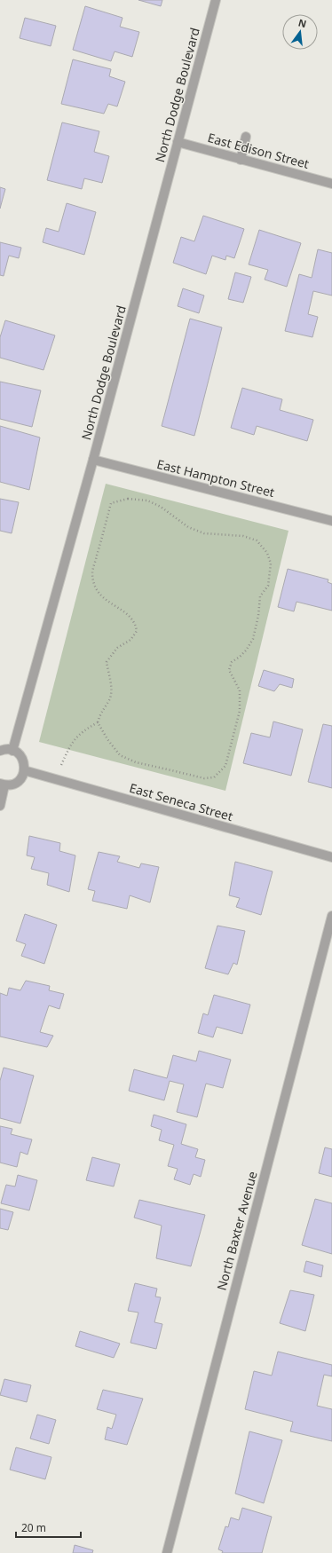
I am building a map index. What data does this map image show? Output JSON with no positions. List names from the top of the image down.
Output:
{
  "streets": {
    "street": [
      "North Dodge Boulevard",
      "East Edison Street",
      "East Hampton Street",
      "East Seneca Street",
      "North Baxter Avenue"
    ]
  },
  "crossings": [
    ["North Dodge Boulevard", "East Edison Street"],
    ["North Dodge Boulevard", "East Hampton Street"]
  ],
  "scale_bar": "20 m",
  "north": "top"
}
